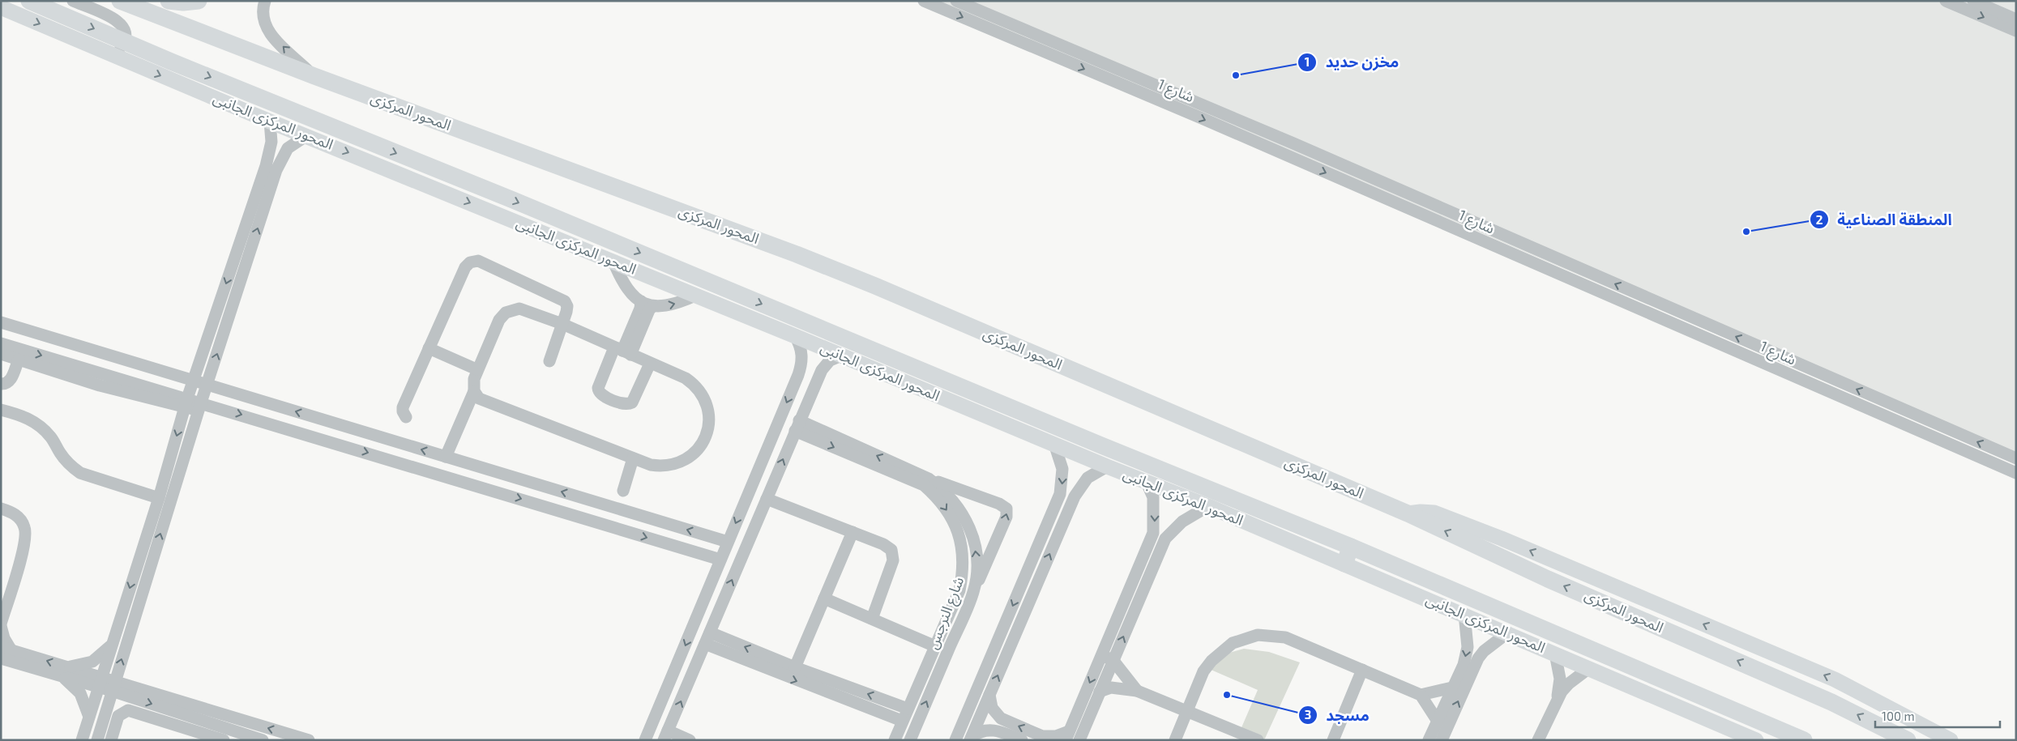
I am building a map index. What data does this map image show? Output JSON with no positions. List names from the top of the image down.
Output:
{
  "streets": {
    "highway": ["المحور المركزى"],
    "main road": ["المحور المركزى الجانبى"],
    "street": ["شارع 1", "شارع النرجس"]
  },
  "places": ["مخزن حديد", "المنطقة الصناعية", "مسجد"],
  "scale_bar": "100 m"
}
